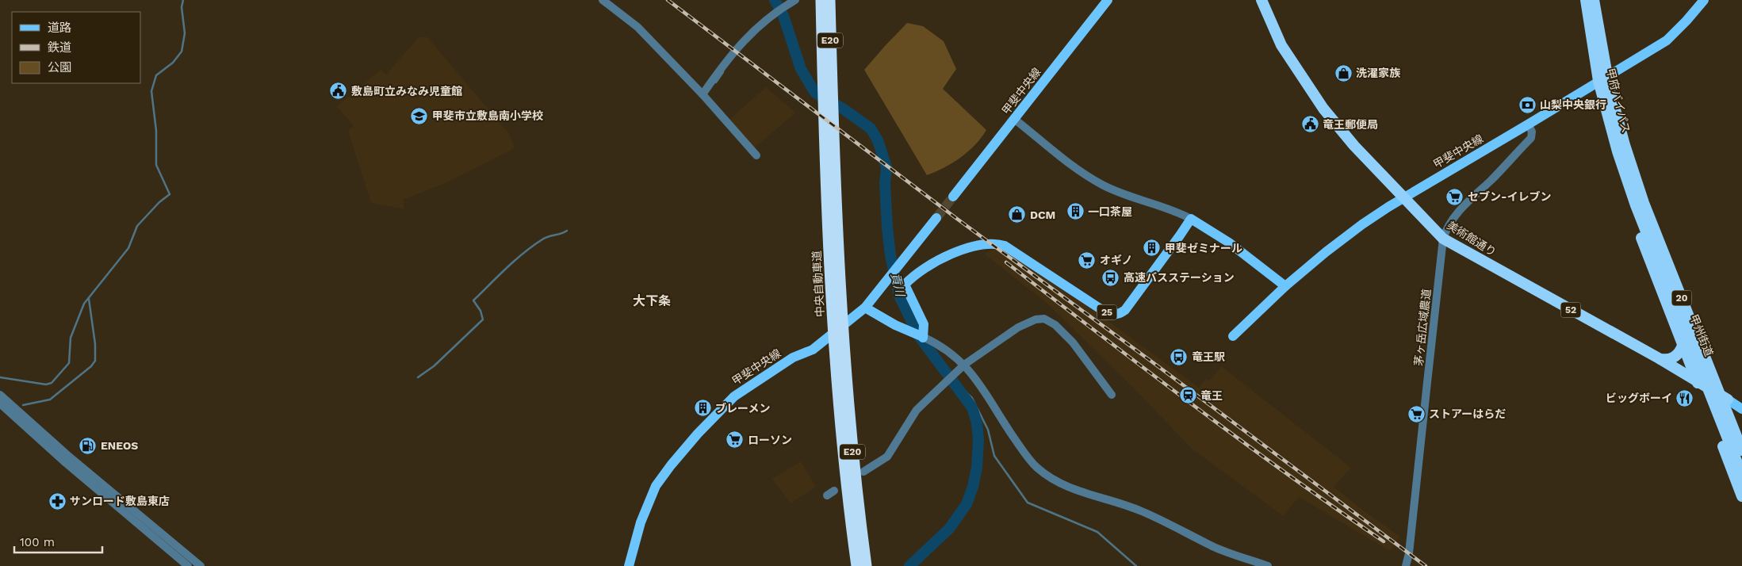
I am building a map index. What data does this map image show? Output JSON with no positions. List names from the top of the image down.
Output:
{
  "streets": {
    "highway": [
      "E20",
      "甲府バイパス",
      "美術館通り",
      "中央自動車道",
      "20",
      "52",
      "甲州街道"
    ],
    "main road": ["甲斐中央線", "25"],
    "street": ["茅ヶ岳広域農道"]
  },
  "crossings": [
    ["甲斐中央線", "甲府バイパス"],
    ["甲斐中央線", "美術館通り"],
    ["甲斐中央線", "茅ヶ岳広域農道"],
    ["甲府バイパス", "甲州街道"],
    ["美術館通り", "茅ヶ岳広域農道"]
  ],
  "districts": ["大下条"],
  "water": ["貢川"],
  "places": {
    "shop": ["洗濯家族", "DCM"],
    "public building": ["敷島町立みなみ児童館", "竜王郵便局"],
    "bank": ["山梨中央銀行"],
    "school or university": ["甲斐市立敷島南小学校"],
    "supermarket": [
      "セブン-イレブン",
      "オギノ",
      "ストアーはらだ",
      "ローソン"
    ],
    "building": ["一口茶屋", "甲斐ゼミナール", "ブレーメン"],
    "bus stop": ["高速バスステーション", "竜王駅"],
    "station": ["竜王"],
    "restaurant": ["ビッグボーイ"],
    "fuel station": ["ENEOS"],
    "pharmacy": ["サンロード敷島東店"]
  },
  "legend": ["道路", "鉄道", "公園"],
  "scale_bar": "100 m"
}
